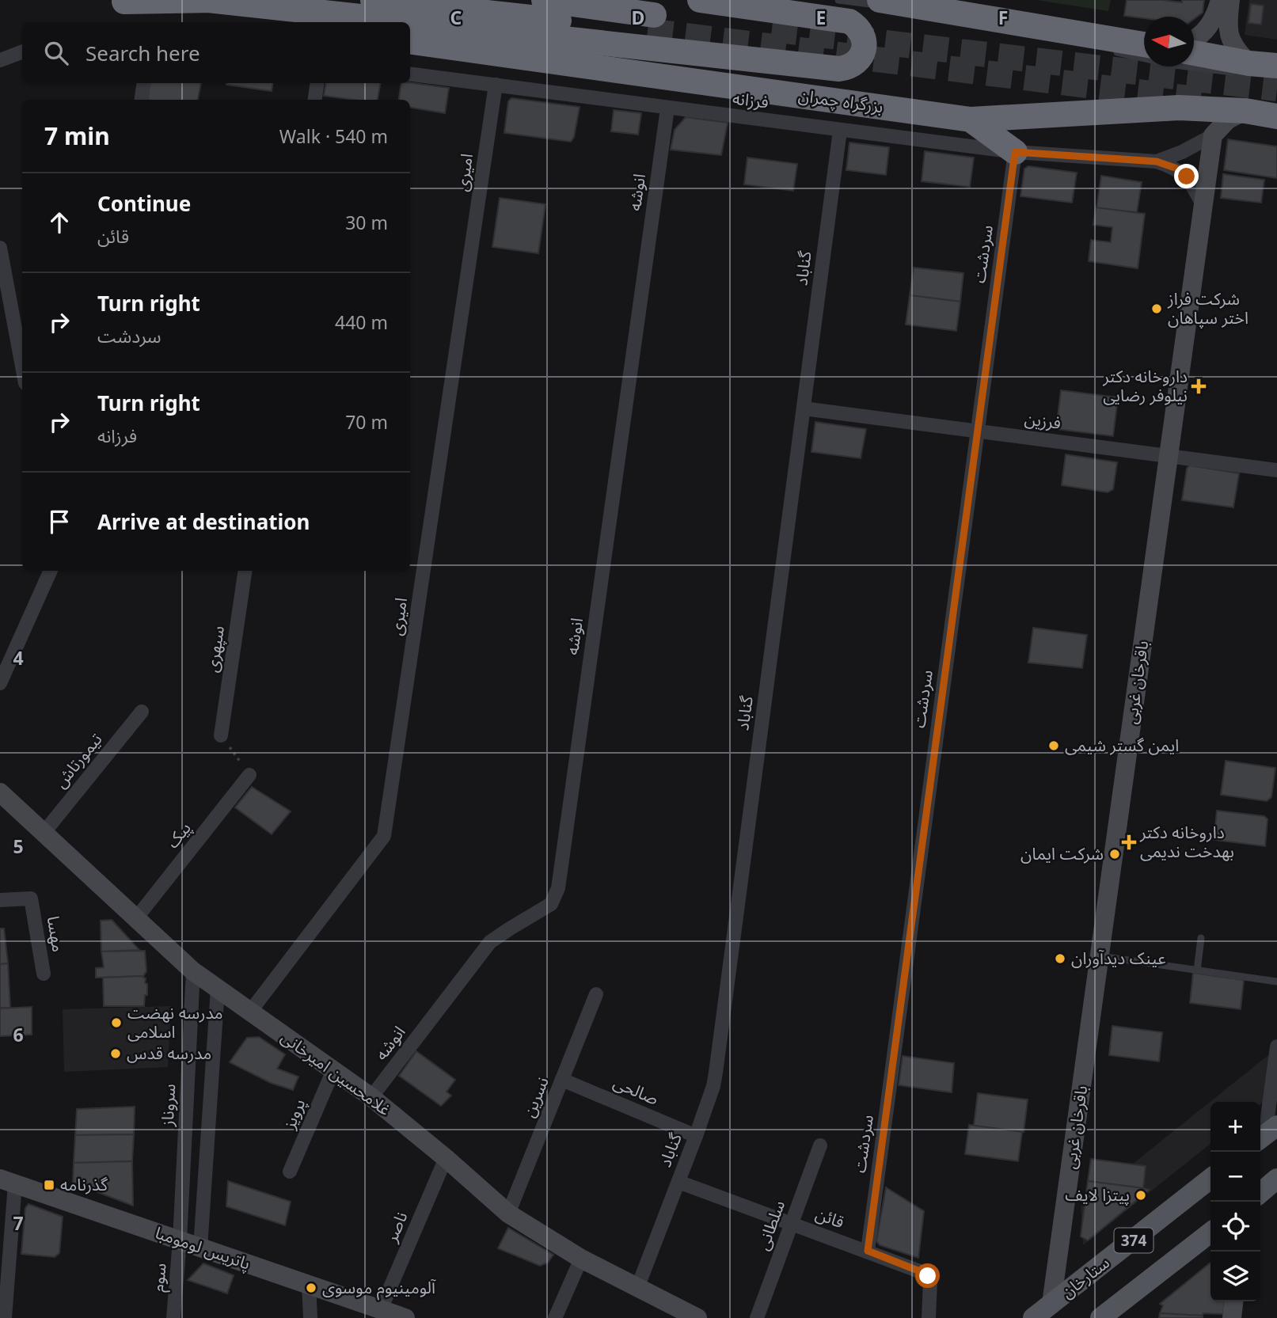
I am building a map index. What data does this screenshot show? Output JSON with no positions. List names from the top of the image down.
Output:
{
  "streets": {
    "highway": ["بزرگراه چمران"],
    "main road": [
      "باقرخان غربی",
      "غلامحسین امیرخانی",
      "374",
      "پاتریس لومومبا",
      "ستارخان"
    ],
    "street": [
      "فرزانه",
      "امیری",
      "انوشه",
      "سردشت",
      "گناباد",
      "فرزین",
      "سپهری",
      "تیمورتاش",
      "پیک",
      "مهسا",
      "صالحی",
      "نسرین",
      "سروناز",
      "پرویز",
      "قائن",
      "سلطانی",
      "ناصر",
      "سوم"
    ]
  },
  "crossings": [
    ["فرزانه", "امیری"],
    ["فرزانه", "انوشه"],
    ["فرزانه", "سردشت"],
    ["فرزانه", "گناباد"],
    ["فرزانه", "باقرخان غربی"],
    ["امیری", "غلامحسین امیرخانی"],
    ["انوشه", "غلامحسین امیرخانی"],
    ["سردشت", "فرزین"],
    ["سردشت", "قائن"],
    ["گناباد", "فرزین"],
    ["گناباد", "غلامحسین امیرخانی"],
    ["گناباد", "صالحی"],
    ["گناباد", "قائن"],
    ["فرزین", "باقرخان غربی"],
    ["باقرخان غربی", "ستارخان"],
    ["تیمورتاش", "غلامحسین امیرخانی"],
    ["پیک", "غلامحسین امیرخانی"],
    ["غلامحسین امیرخانی", "نسرین"],
    ["غلامحسین امیرخانی", "سروناز"],
    ["غلامحسین امیرخانی", "پرویز"],
    ["غلامحسین امیرخانی", "ناصر"],
    ["صالحی", "نسرین"],
    ["سروناز", "پاتریس لومومبا"],
    ["سروناز", "سوم"],
    ["قائن", "سلطانی"],
    ["ناصر", "پاتریس لومومبا"],
    ["پاتریس لومومبا", "سوم"]
  ],
  "places": {
    "other": [
      "شرکت فراز اختر سپاهان",
      "ایمن گستر شیمی",
      "شرکت ایمان",
      "عینک دیدآوران",
      "مدرسه نهضت اسلامی",
      "مدرسه قدس",
      "پیتزا لایف",
      "آلومینیوم موسوی"
    ],
    "health": ["داروخانه دکتر نیلوفر رضایی", "داروخانه دکتر بهدخت ندیمی"],
    "transit": ["گذرنامه"]
  },
  "north": "left",
  "page": {
    "search": "Search here",
    "heading": ["7 min", "Walk · 540 m"],
    "list": [
      ["Continue", "قائن", "30 m"],
      ["Turn right", "سردشت", "440 m"],
      ["Turn right", "فرزانه", "70 m"],
      "Arrive at destination"
    ],
    "map_buttons": ["+", "−"]
  },
  "grid": {
    "columns": [
      "C",
      "D",
      "E",
      "F"
    ],
    "rows": [
      "4",
      "5",
      "6",
      "7"
    ]
  }
}
